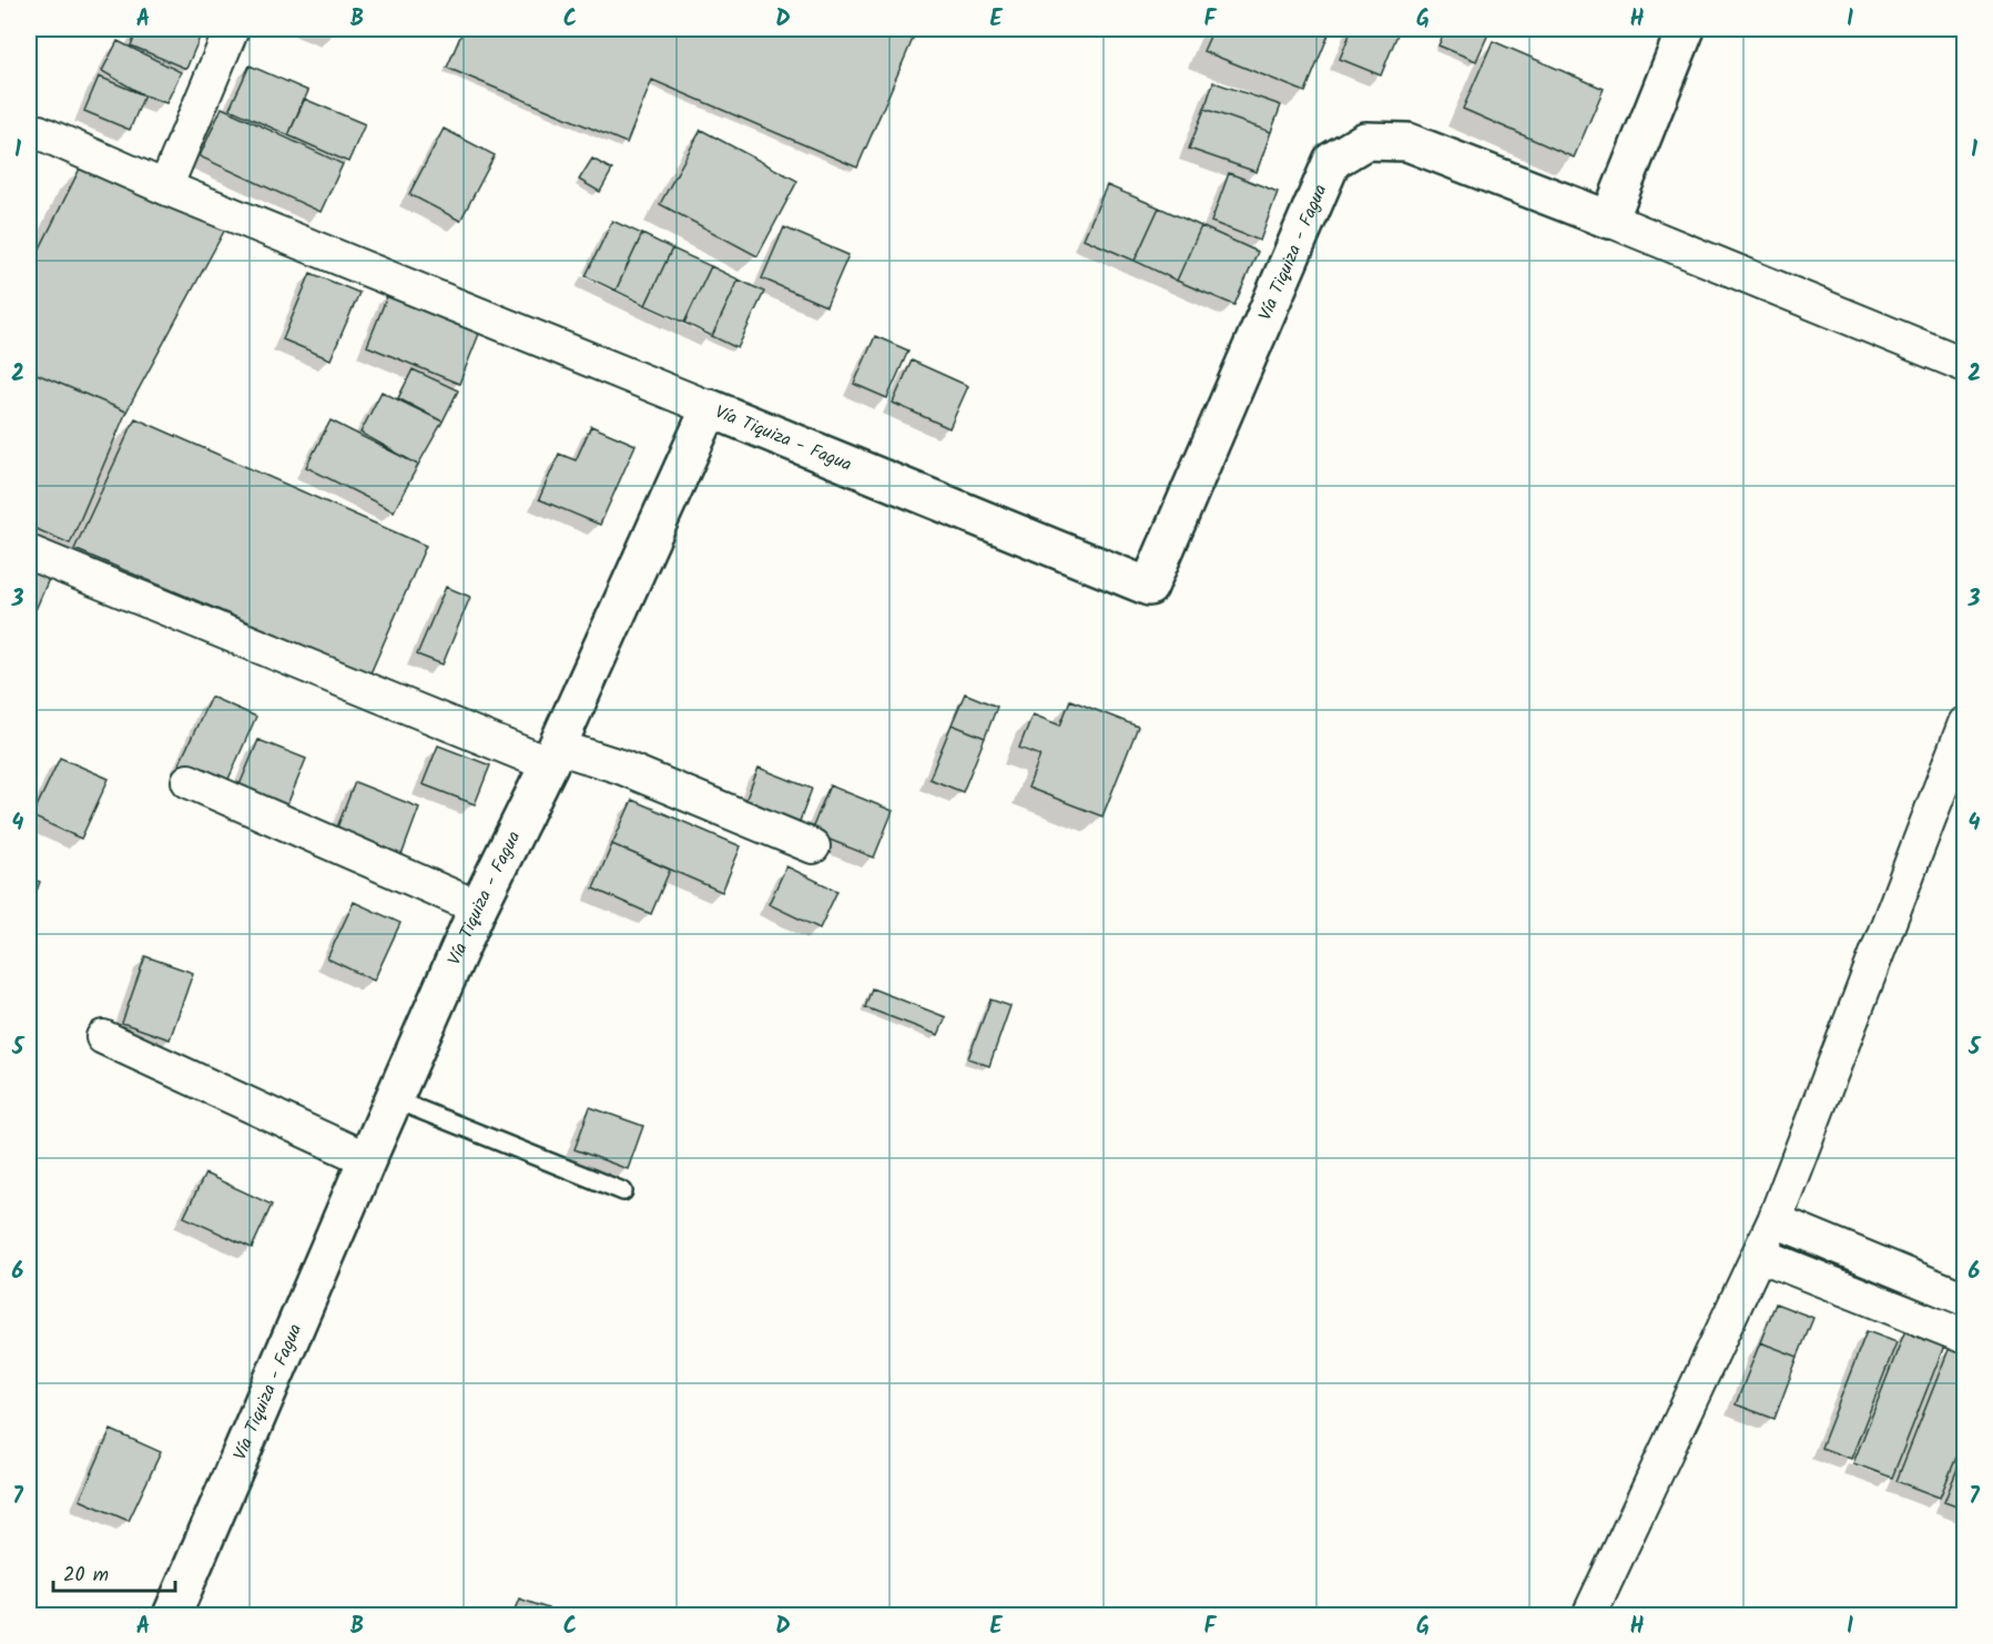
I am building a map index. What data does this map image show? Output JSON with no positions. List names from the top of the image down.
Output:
{
  "streets": {
    "street": ["Vía Tiquiza - Fagua"]
  },
  "scale_bar": "20 m",
  "grid": {
    "columns": [
      "A",
      "B",
      "C",
      "D",
      "E",
      "F",
      "G",
      "H",
      "I"
    ],
    "rows": [
      "1",
      "2",
      "3",
      "4",
      "5",
      "6",
      "7"
    ]
  }
}
